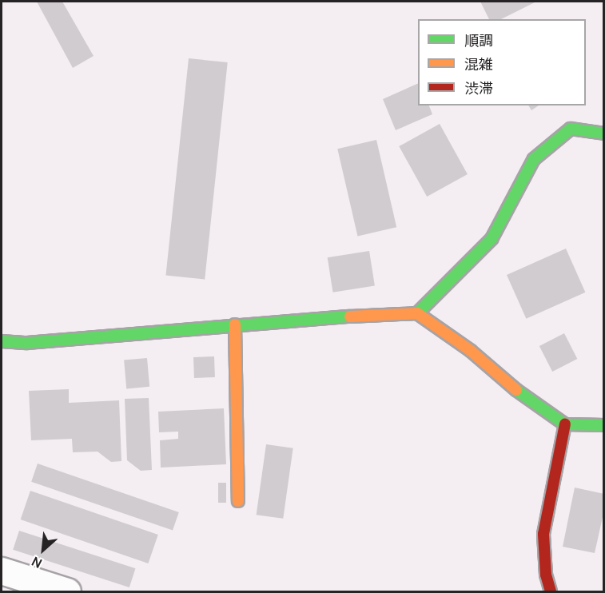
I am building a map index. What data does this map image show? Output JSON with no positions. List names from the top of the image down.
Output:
{
  "legend": ["順調", "混雑", "渋滞"],
  "north": "bottom left"
}
